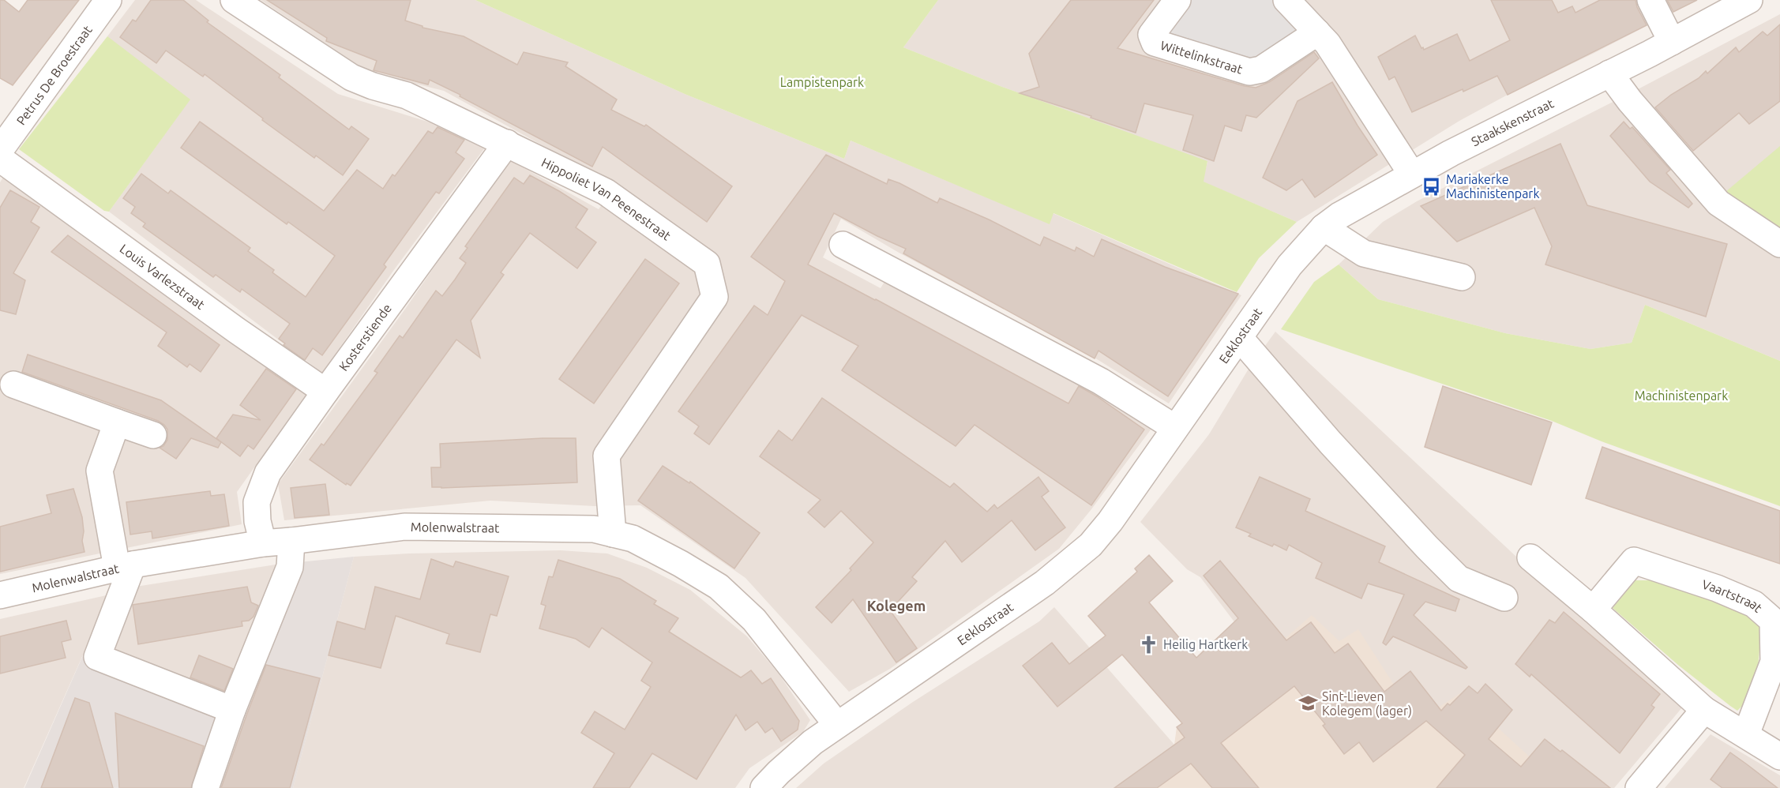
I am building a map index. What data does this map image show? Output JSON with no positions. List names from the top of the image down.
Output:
{
  "streets": {
    "street": [
      "Wittelinkstraat",
      "Petrus De Broestraat",
      "Staakskenstraat",
      "Hippoliet Van Peenestraat",
      "Louis Varlezstraat",
      "Eeklostraat",
      "Kosterstiende",
      "Molenwalstraat",
      "Vaartstraat"
    ]
  },
  "crossings": [
    ["Staakskenstraat", "Eeklostraat"],
    ["Hippoliet Van Peenestraat", "Kosterstiende"],
    ["Hippoliet Van Peenestraat", "Molenwalstraat"],
    ["Louis Varlezstraat", "Kosterstiende"],
    ["Eeklostraat", "Molenwalstraat"],
    ["Kosterstiende", "Molenwalstraat"]
  ],
  "districts": ["Kolegem"],
  "parks": ["Lampistenpark", "Machinistenpark"],
  "places": {
    "bus stop": ["Mariakerke Machinistenpark"],
    "church": ["Heilig Hartkerk"],
    "school or university": ["Sint-Lieven Kolegem (lager)"]
  }
}
